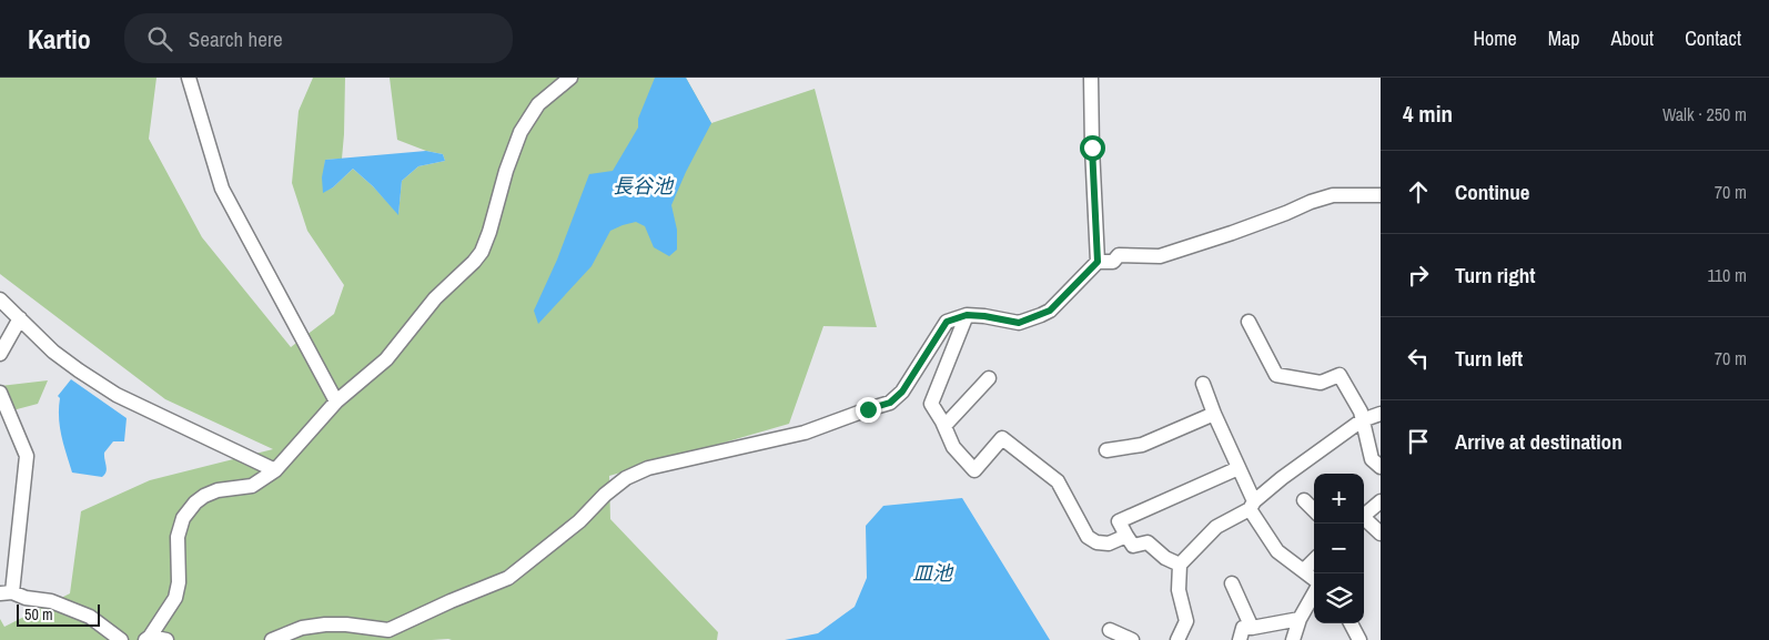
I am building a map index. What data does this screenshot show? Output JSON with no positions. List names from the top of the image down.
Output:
{
  "water": ["長谷池", "皿池"],
  "scale_bar": "50 m",
  "page": {
    "header": "Kartio",
    "search": "Search here",
    "nav": [
      "Home",
      "Map",
      "About",
      "Contact"
    ],
    "heading": ["4 min", "Walk · 250 m"],
    "list": [
      ["Continue", "70 m"],
      ["Turn right", "110 m"],
      ["Turn left", "70 m"],
      "Arrive at destination"
    ],
    "map_buttons": ["+", "−"],
    "scale": "50 m"
  }
}
